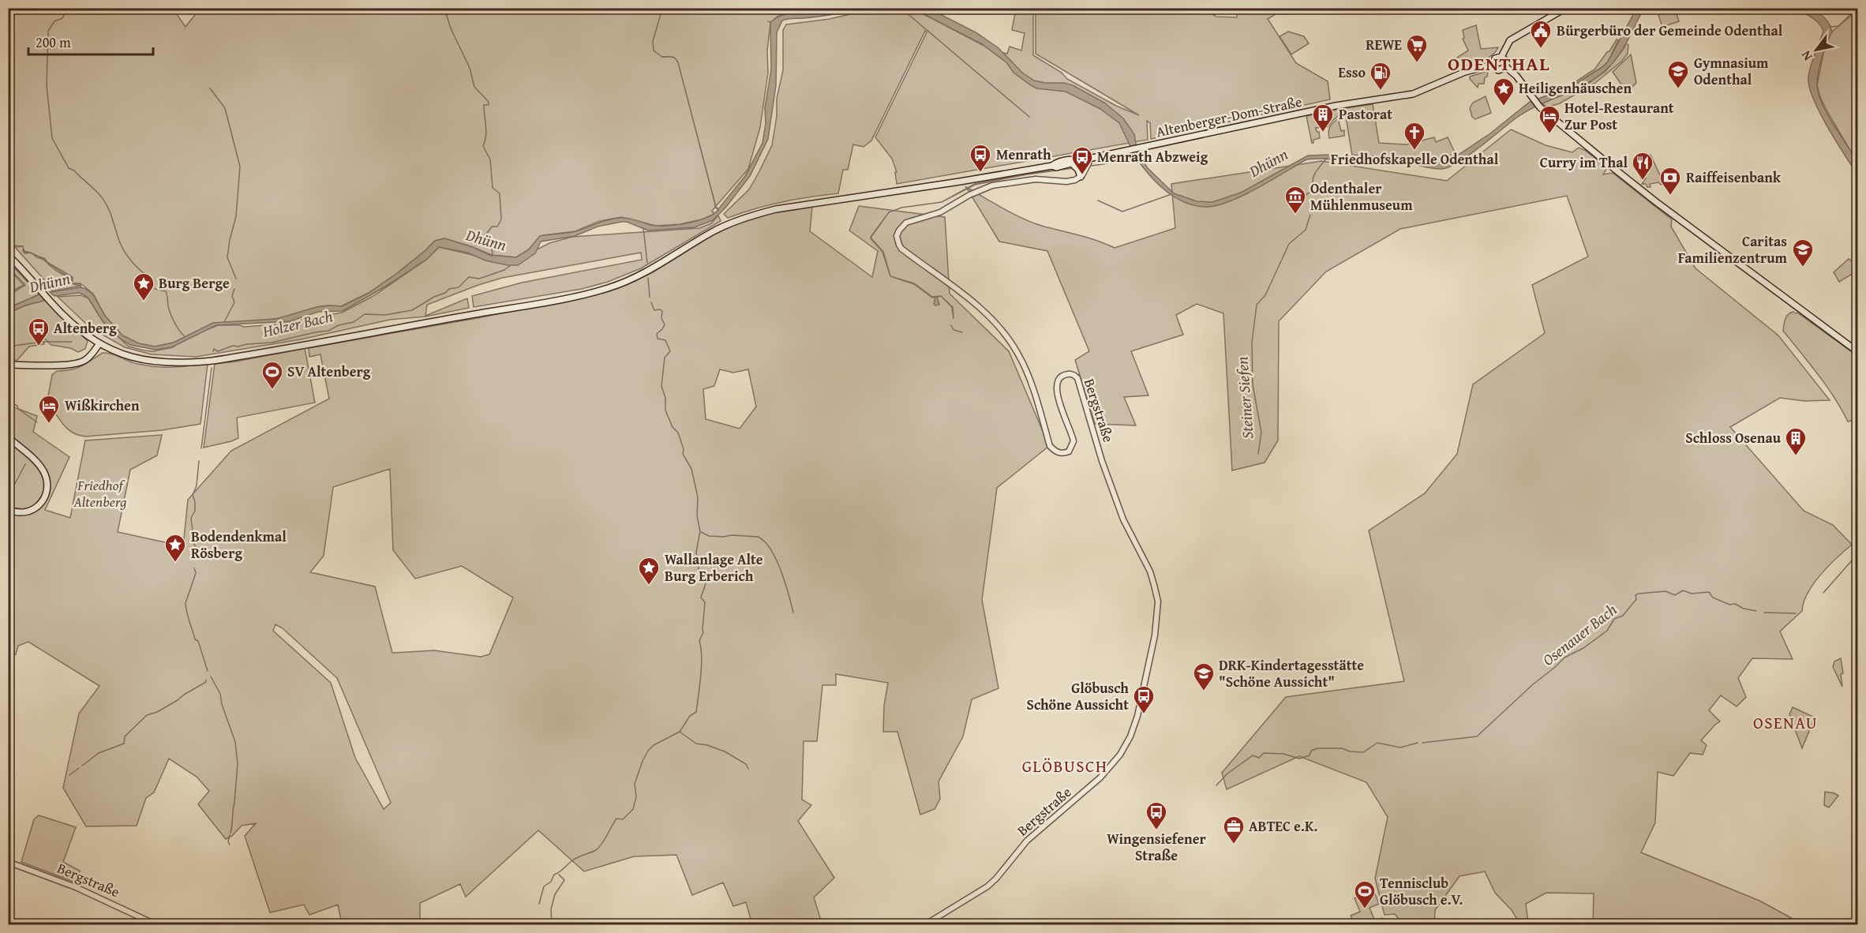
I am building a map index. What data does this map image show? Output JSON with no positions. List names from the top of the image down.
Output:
{
  "streets": {
    "main road": ["Altenberger-Dom-Straße"],
    "street": ["Bergstraße"]
  },
  "districts": ["ODENTHAL", "OSENAU", "GLÖBUSCH"],
  "water": [
    "Dhünn",
    "Holzer Bach",
    "Steiner Siefen",
    "Osenauer Bach"
  ],
  "parks": ["Friedhof Altenberg"],
  "places": {
    "public building": ["Bürgerbüro der Gemeinde Odenthal"],
    "supermarket": ["REWE"],
    "school or university": ["Gymnasium Odenthal", "Caritas Familienzentrum", "DRK-Kindertagesstätte \"Schöne Aussicht\""],
    "fuel station": ["Esso"],
    "place": [
      "Heiligenhäuschen",
      "Burg Berge",
      "Bodendenkmal Rösberg",
      "Wallanlage Alte Burg Erberich"
    ],
    "building": ["Pastorat", "Schloss Osenau"],
    "hotel": ["Hotel-Restaurant Zur Post", "Wißkirchen"],
    "church": ["Friedhofskapelle Odenthal"],
    "bus stop": [
      "Menrath",
      "Menrath Abzweig",
      "Altenberg",
      "Glöbusch Schöne Aussicht",
      "Wingensiefener Straße"
    ],
    "restaurant": ["Curry im Thal"],
    "bank": ["Raiffeisenbank"],
    "museum": ["Odenthaler Mühlenmuseum"],
    "sports": ["SV Altenberg", "Tennisclub Glöbusch e.V."],
    "office": ["ABTEC e.K."]
  },
  "scale_bar": "200 m",
  "north": "bottom left"
}
